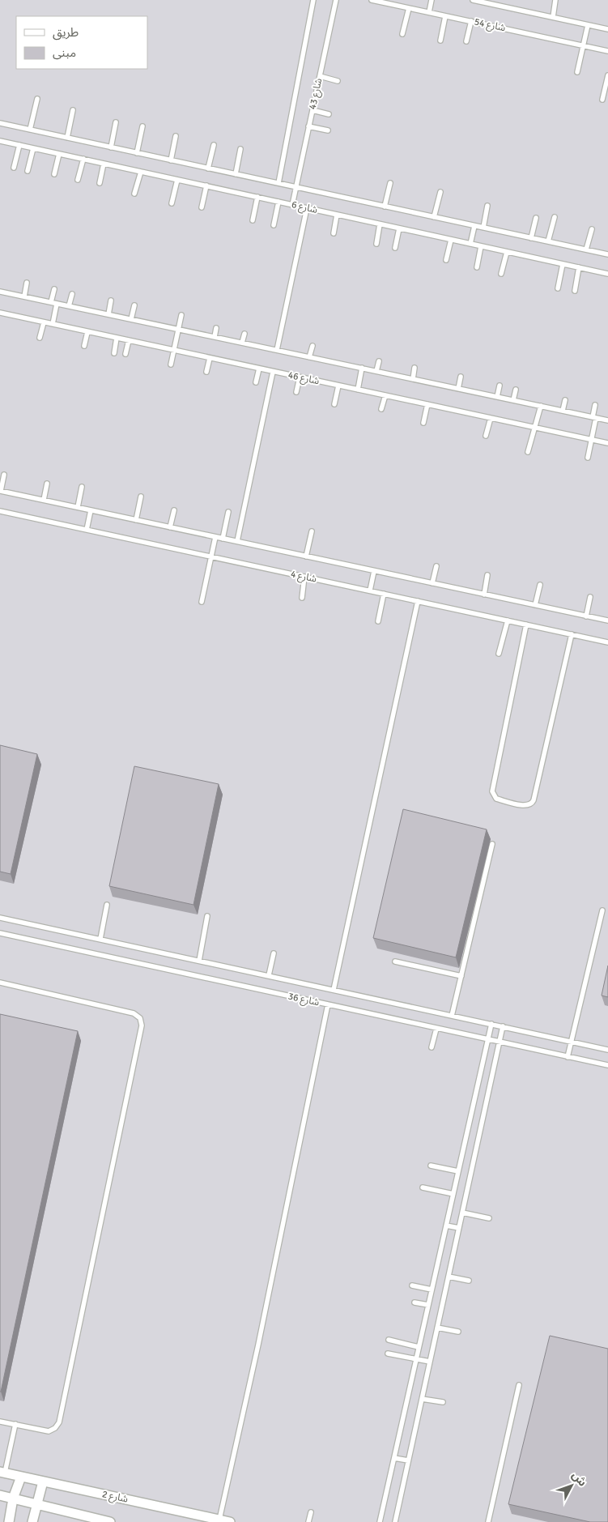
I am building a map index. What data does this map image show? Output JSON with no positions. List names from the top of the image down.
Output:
{
  "streets": {
    "street": ["شارع 2"],
    "lane": [
      "شارع 54",
      "شارع 43",
      "شارع 6",
      "شارع 46",
      "شارع 4",
      "شارع 36"
    ]
  },
  "crossings": [
    ["شارع 43", "شارع 6"]
  ],
  "legend": ["طريق", "مبنى"],
  "north": "top right"
}
